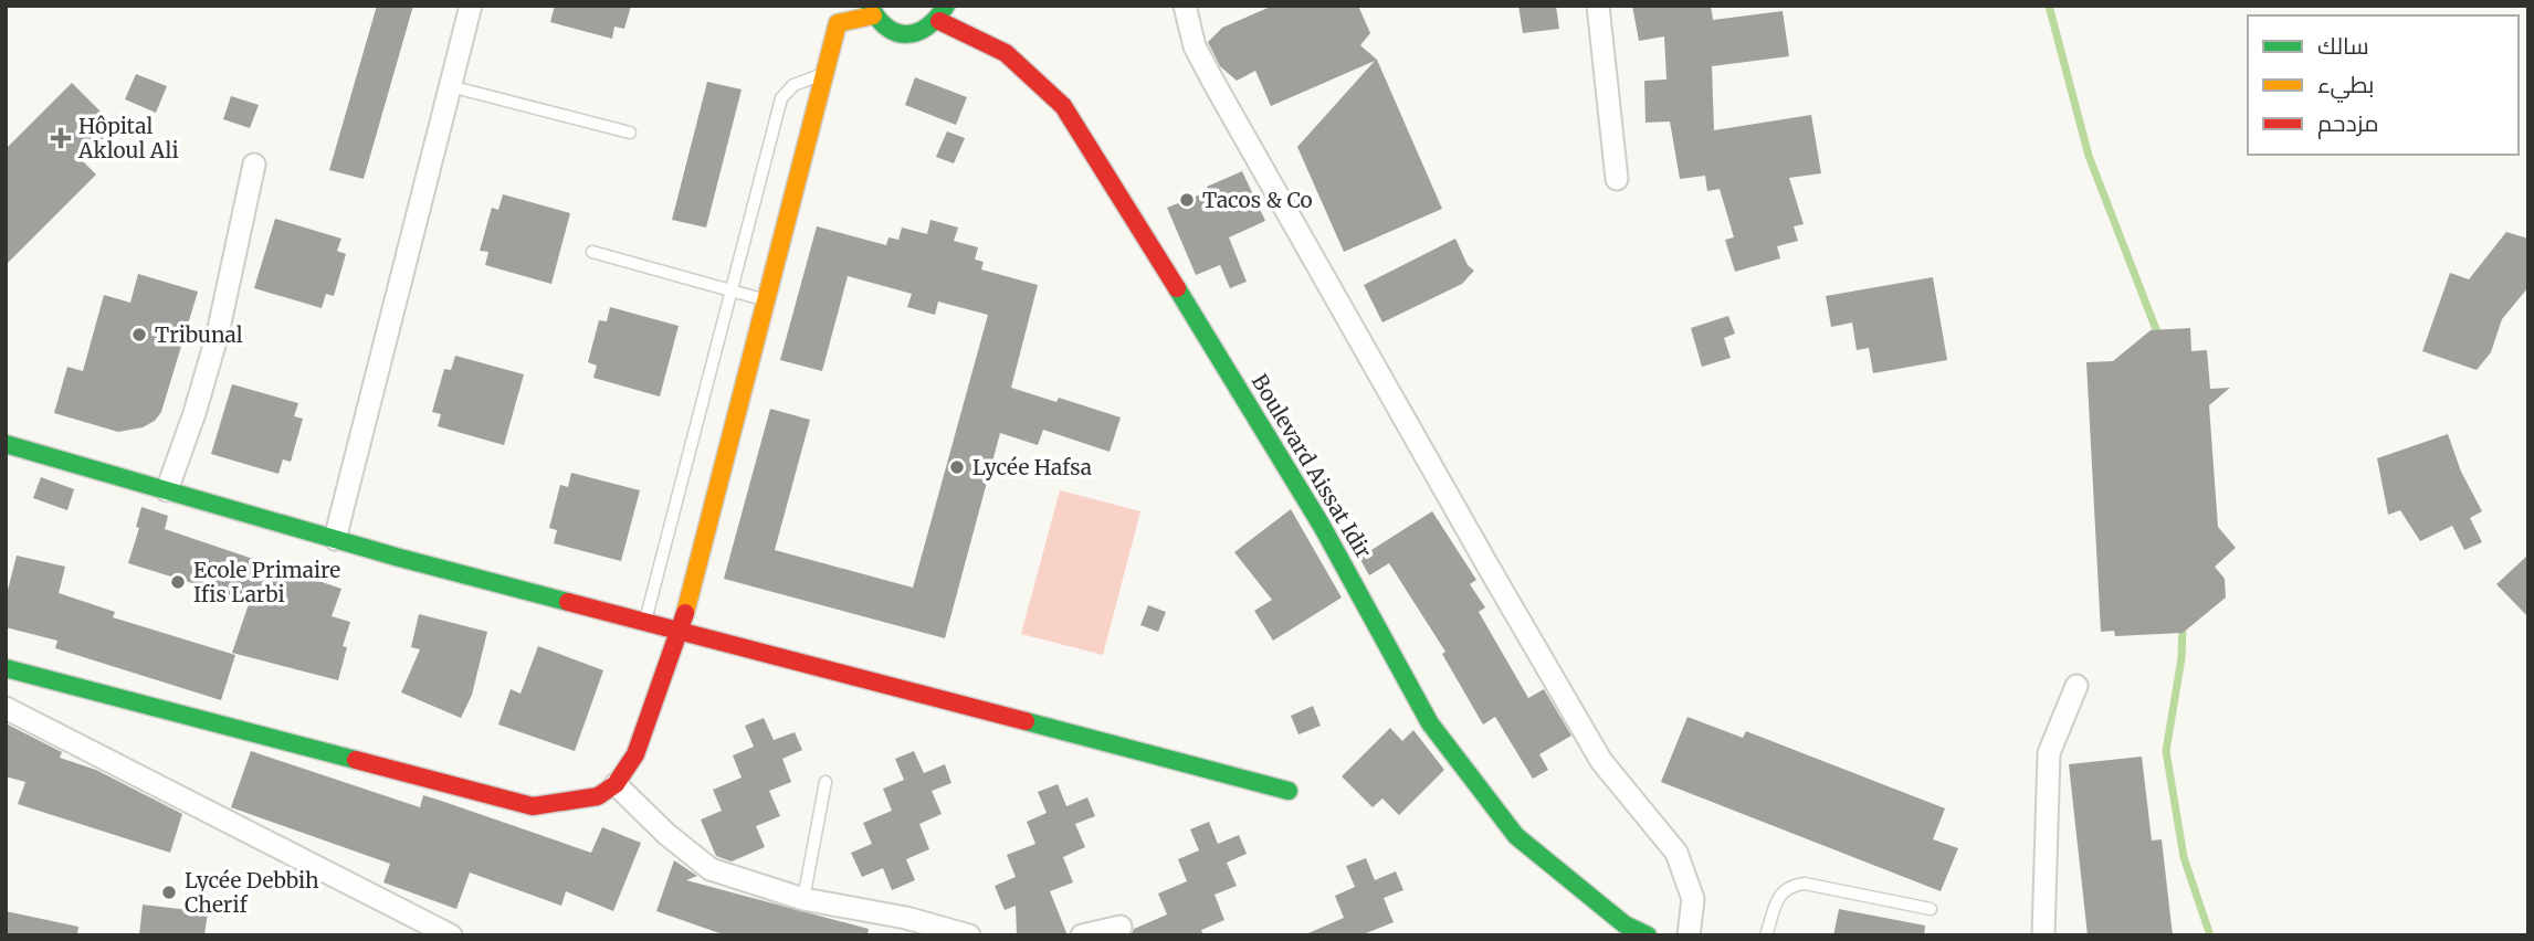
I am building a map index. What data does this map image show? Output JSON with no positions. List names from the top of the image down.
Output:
{
  "streets": {
    "street": ["Boulevard Aissat Idir"]
  },
  "places": {
    "health": ["Hôpital Akloul Ali"],
    "other": [
      "Tacos & Co",
      "Tribunal",
      "Lycée Hafsa",
      "Ecole Primaire Ifis Larbi",
      "Lycée Debbih Cherif"
    ]
  },
  "legend": ["سالك", "بطيء", "مزدحم"]
}
